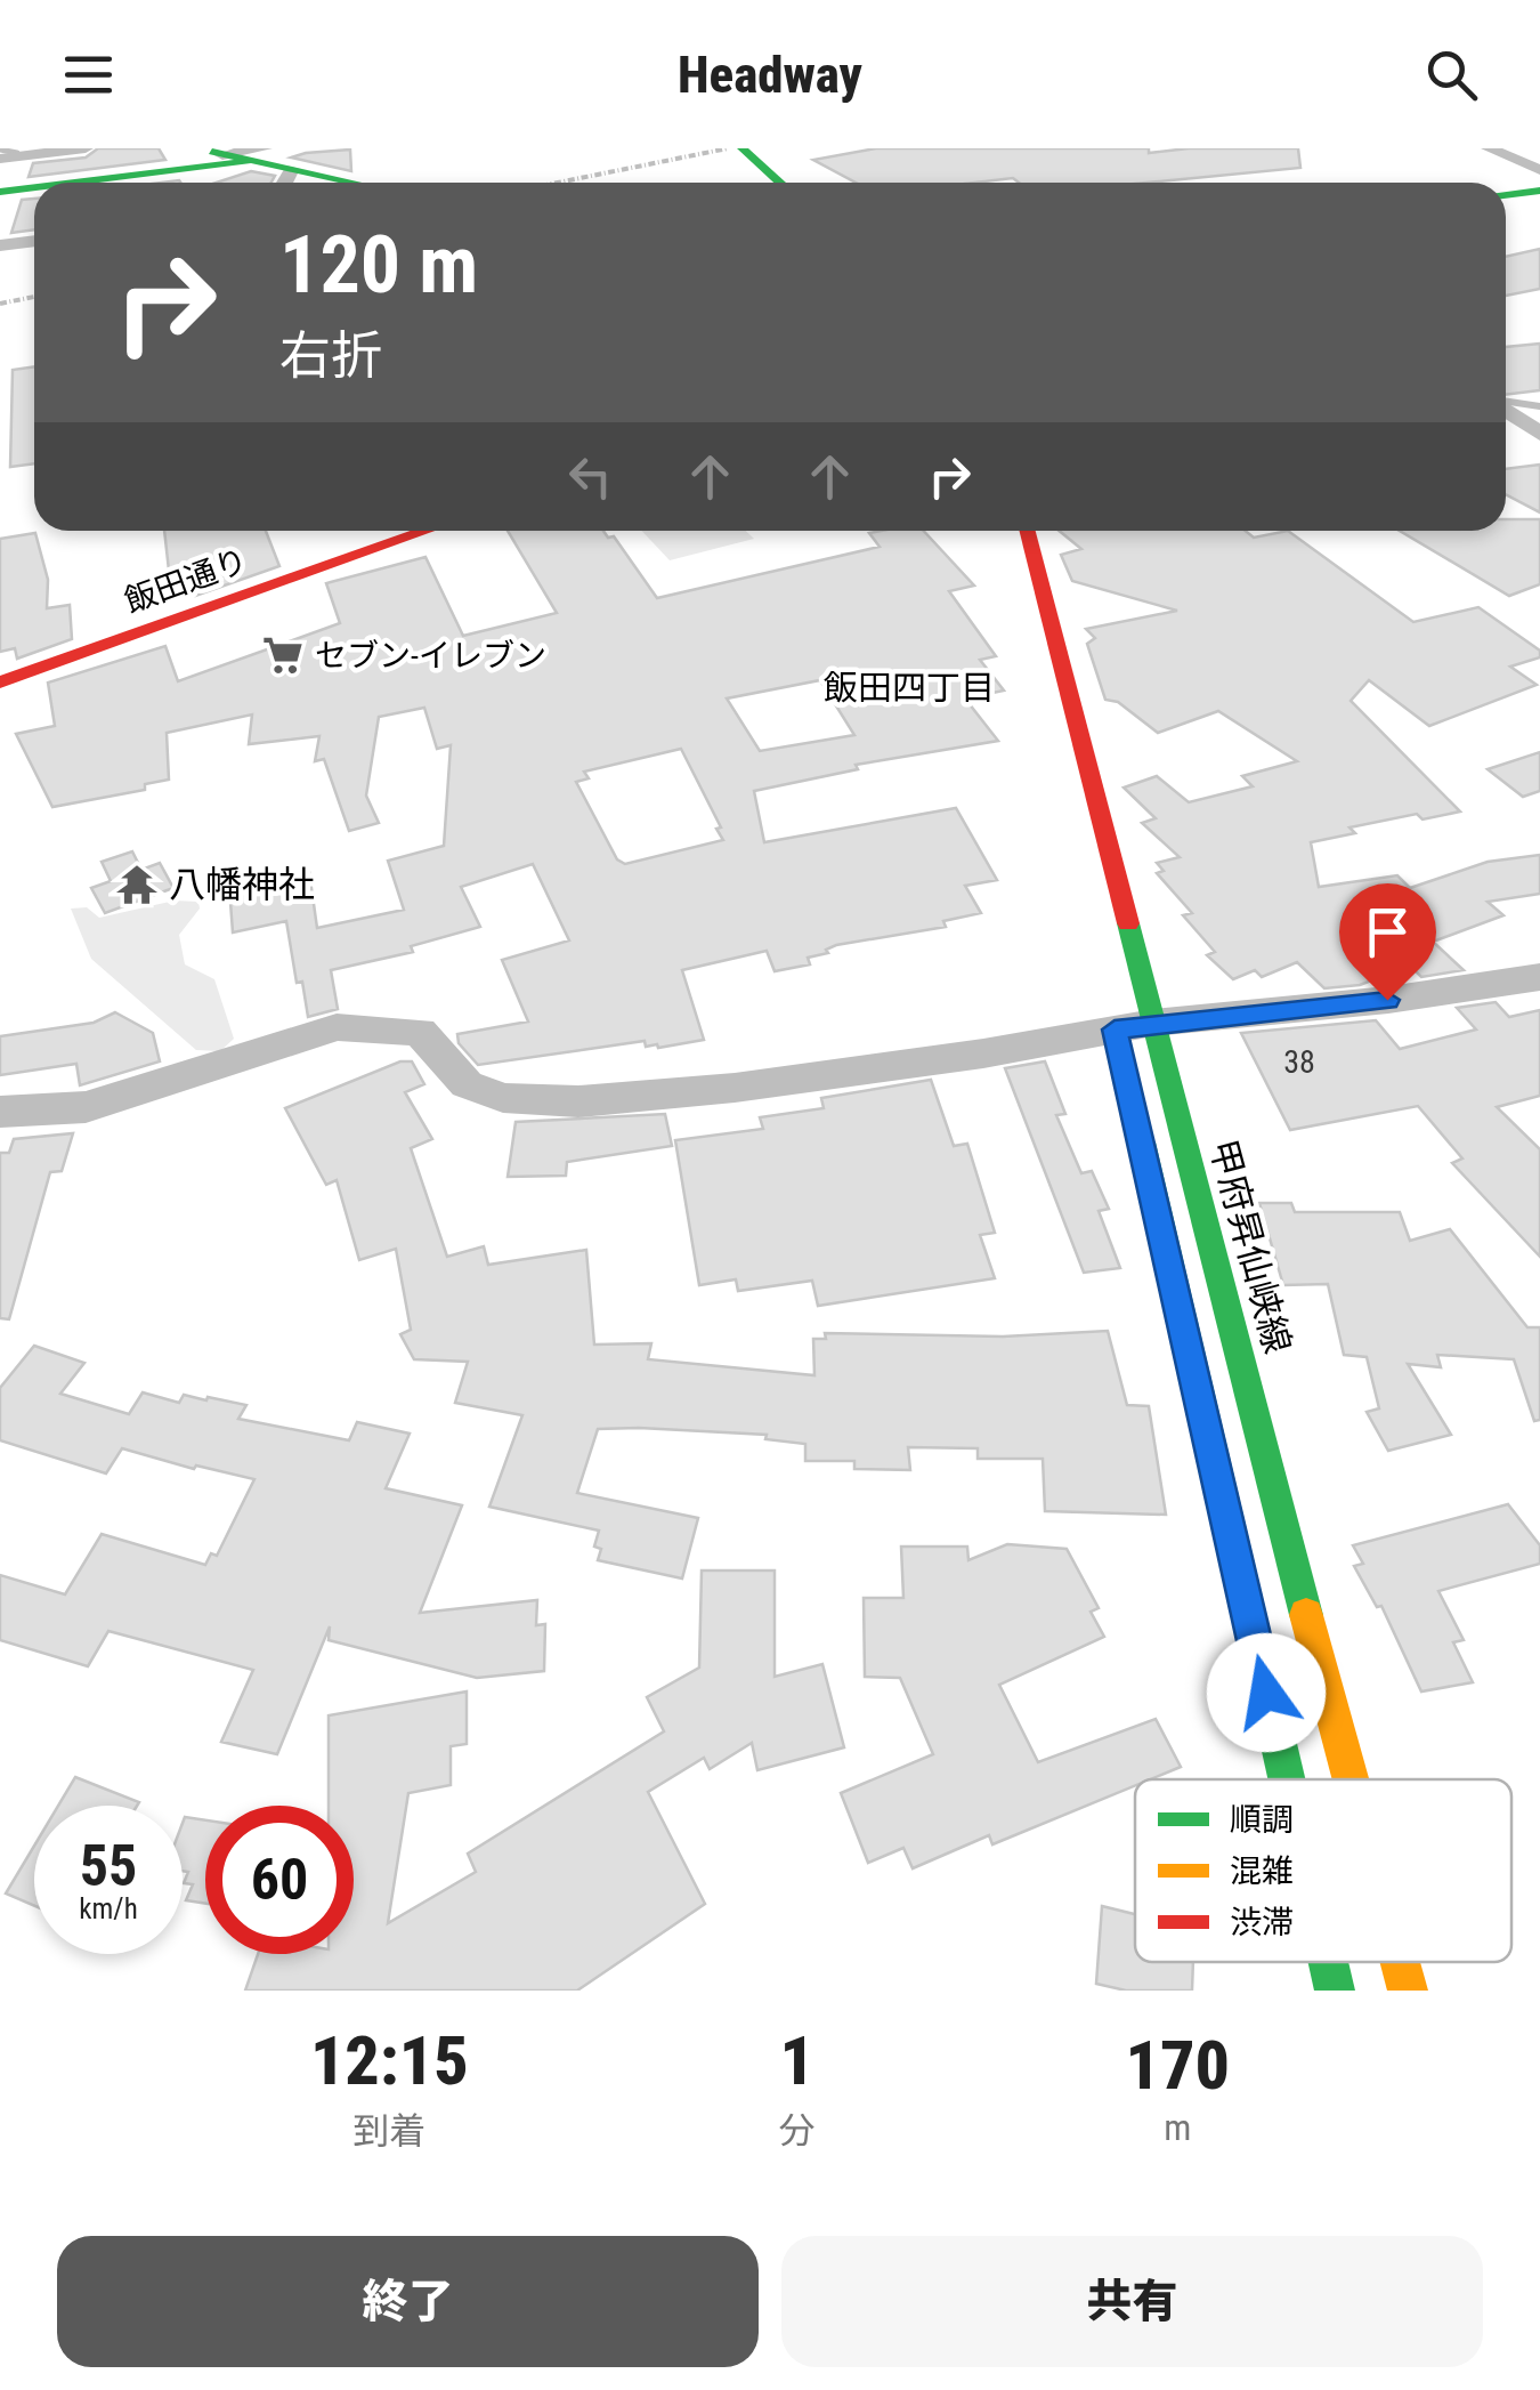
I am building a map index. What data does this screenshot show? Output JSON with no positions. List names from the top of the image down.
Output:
{
  "streets": {
    "main road": ["飯田通り", "甲府昇仙峡線"]
  },
  "districts": ["飯田四丁目"],
  "places": {
    "supermarket": ["セブン-イレブン"],
    "temple": ["八幡神社"]
  },
  "house_numbers": ["38"],
  "legend": ["順調", "混雑", "渋滞"],
  "page": {
    "header": "Headway",
    "turn": ["120 m", "右折"],
    "speed": "55 km/h",
    "limit": "60",
    "eta": [
      "12:15",
      "到着",
      "1",
      "分",
      "170",
      "m"
    ],
    "buttons": ["終了", "共有"]
  }
}
